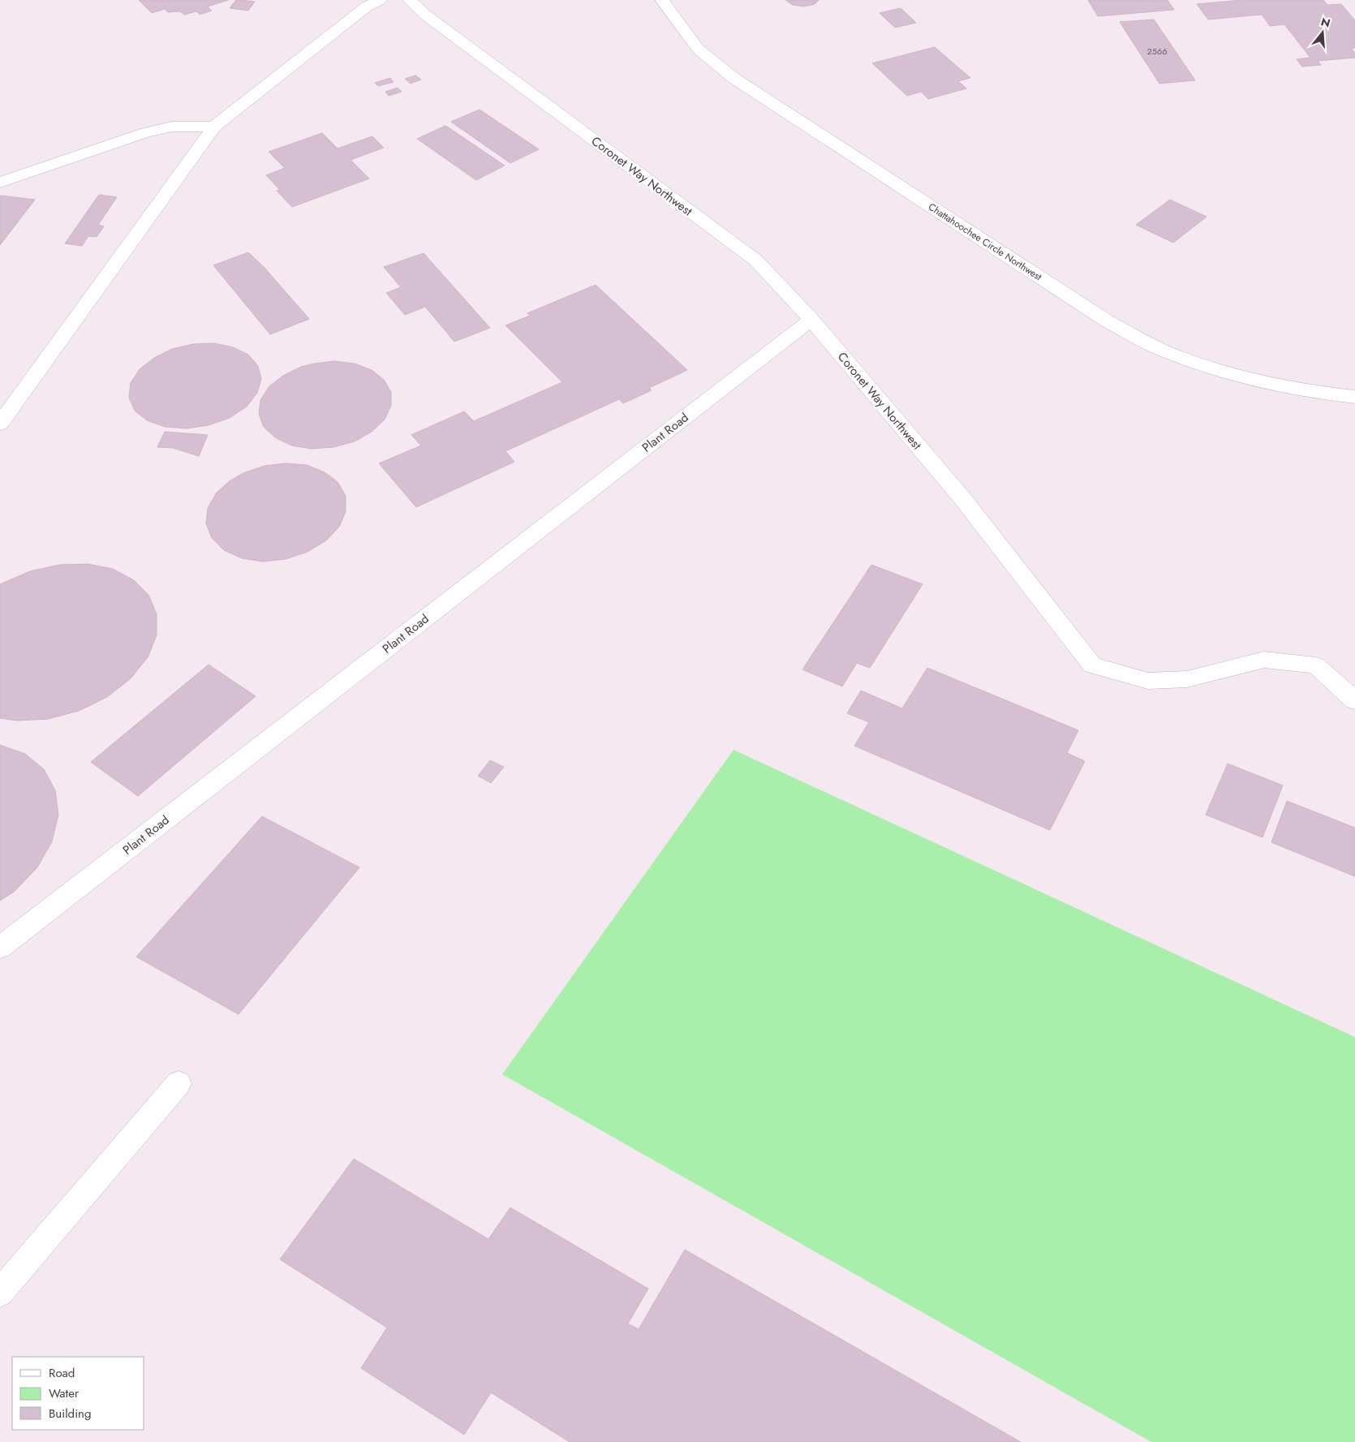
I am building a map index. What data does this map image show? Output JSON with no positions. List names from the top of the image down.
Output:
{
  "streets": {
    "street": ["Coronet Way Northwest", "Chattahoochee Circle Northwest", "Plant Road"]
  },
  "crossings": [
    ["Coronet Way Northwest", "Plant Road"]
  ],
  "house_numbers": ["2566"],
  "legend": ["Road", "Water", "Building"],
  "north": "top"
}
